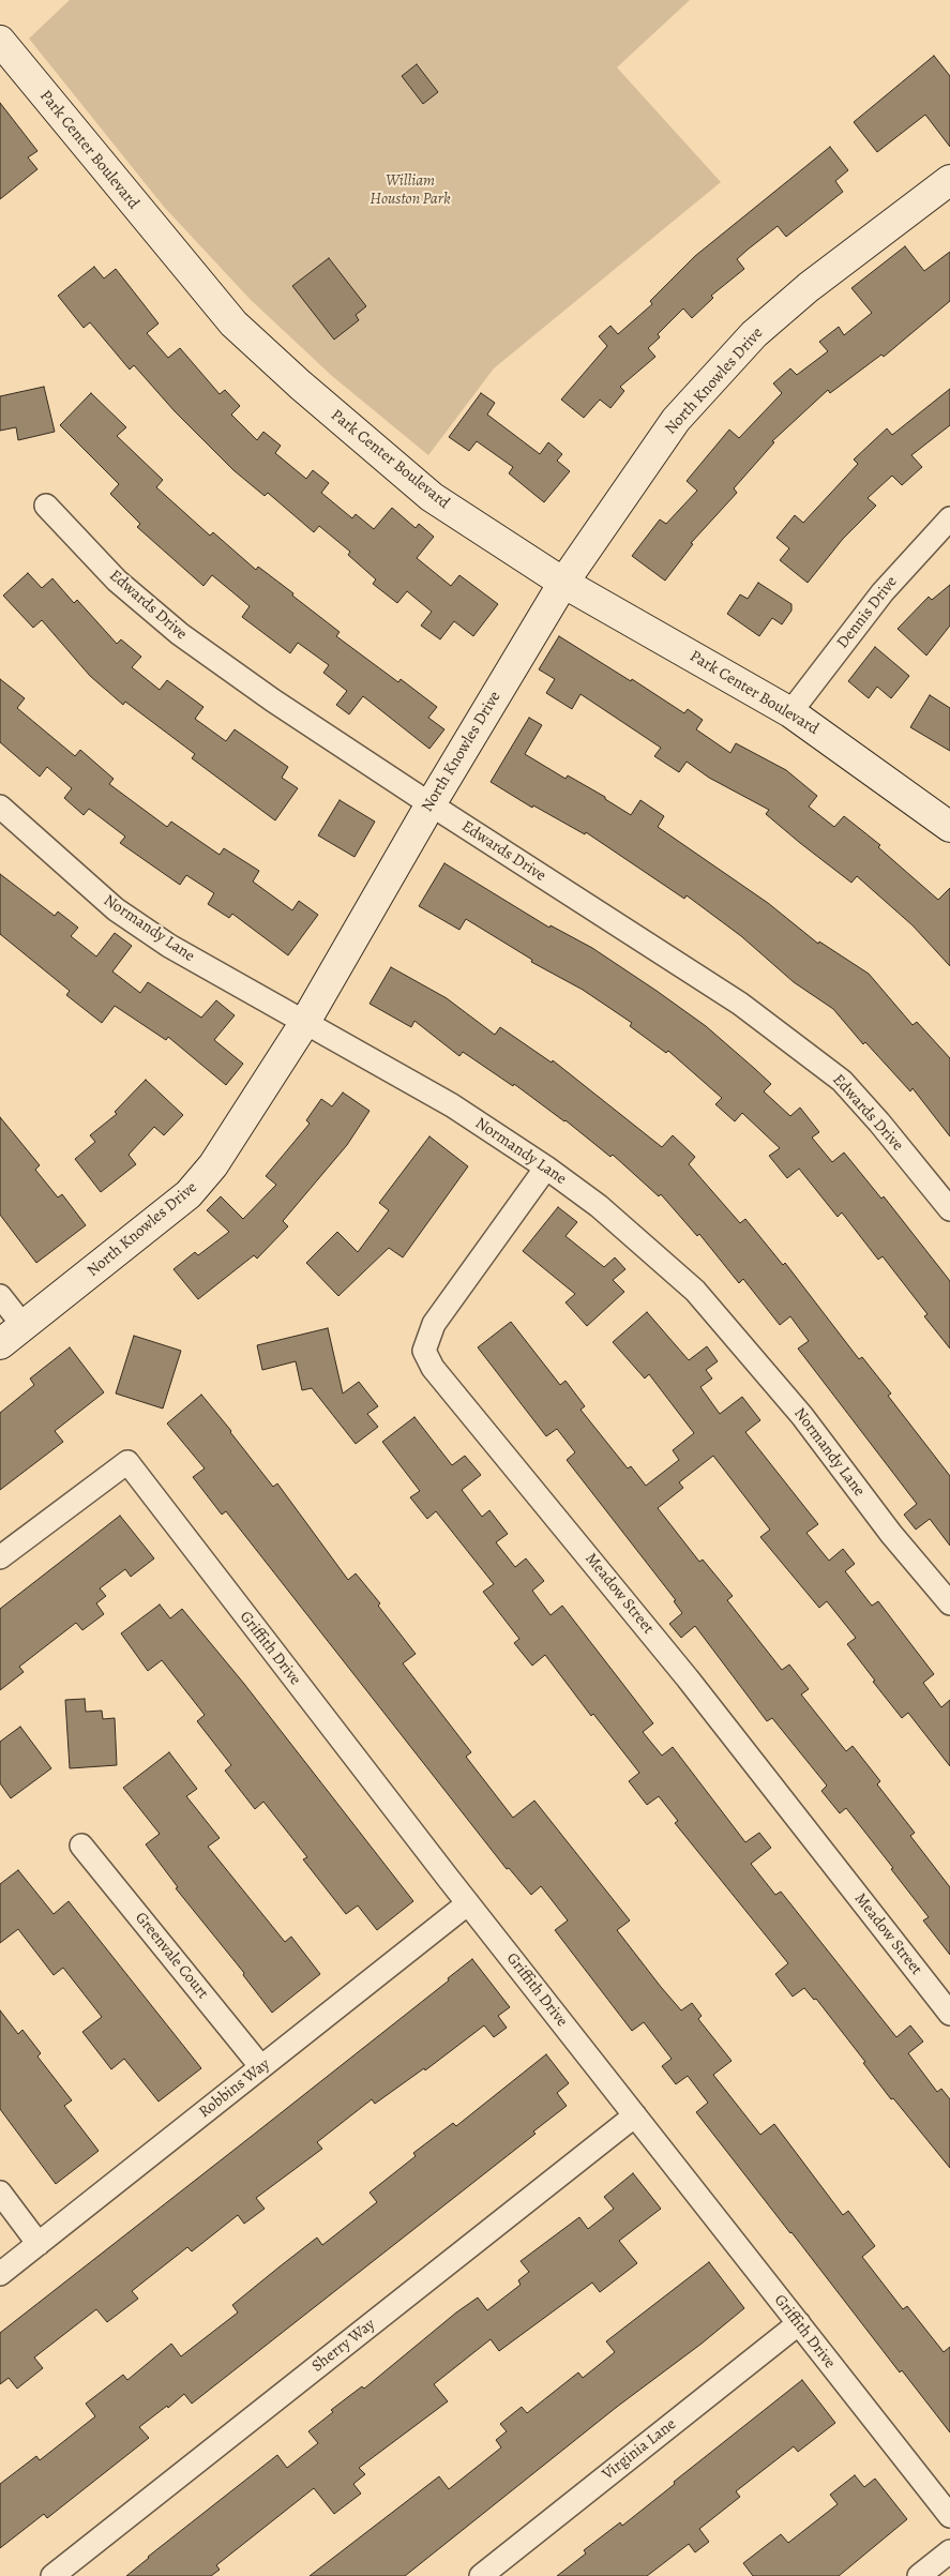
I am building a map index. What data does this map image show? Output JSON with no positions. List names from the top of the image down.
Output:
{
  "streets": {
    "street": [
      "Park Center Boulevard",
      "North Knowles Drive",
      "Edwards Drive",
      "Dennis Drive",
      "Normandy Lane",
      "Meadow Street",
      "Griffith Drive",
      "Greenvale Court",
      "Robbins Way",
      "Sherry Way",
      "Virginia Lane"
    ]
  },
  "crossings": [
    ["Park Center Boulevard", "North Knowles Drive"],
    ["Park Center Boulevard", "Dennis Drive"],
    ["North Knowles Drive", "Edwards Drive"],
    ["North Knowles Drive", "Normandy Lane"],
    ["Normandy Lane", "Meadow Street"],
    ["Griffith Drive", "Robbins Way"],
    ["Griffith Drive", "Sherry Way"],
    ["Griffith Drive", "Virginia Lane"],
    ["Greenvale Court", "Robbins Way"]
  ],
  "parks": ["William Houston Park"]
}
